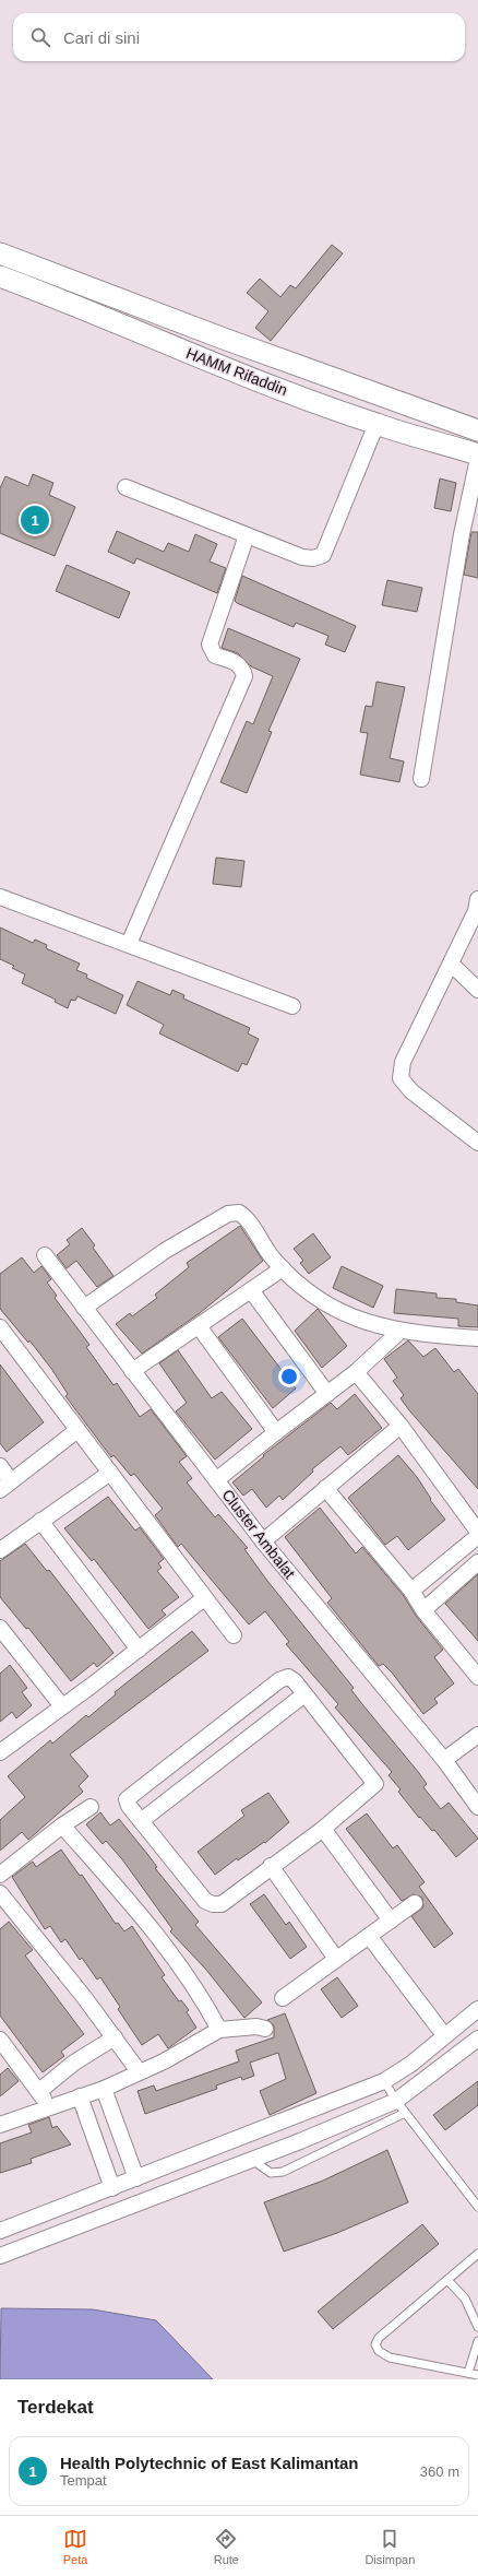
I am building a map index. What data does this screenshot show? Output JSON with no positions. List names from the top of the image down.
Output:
{
  "streets": {
    "main road": ["HAMM Rifaddin"],
    "street": ["Cluster Ambalat"]
  },
  "page": {
    "search": "Cari di sini",
    "pins": "1",
    "heading": "Terdekat",
    "list": [
      {
        "mark": "1",
        "name": "Health Polytechnic of East Kalimantan",
        "note": "Tempat",
        "value": "360 m"
      }
    ],
    "nav": ["Peta", "Rute", "Disimpan"]
  }
}
